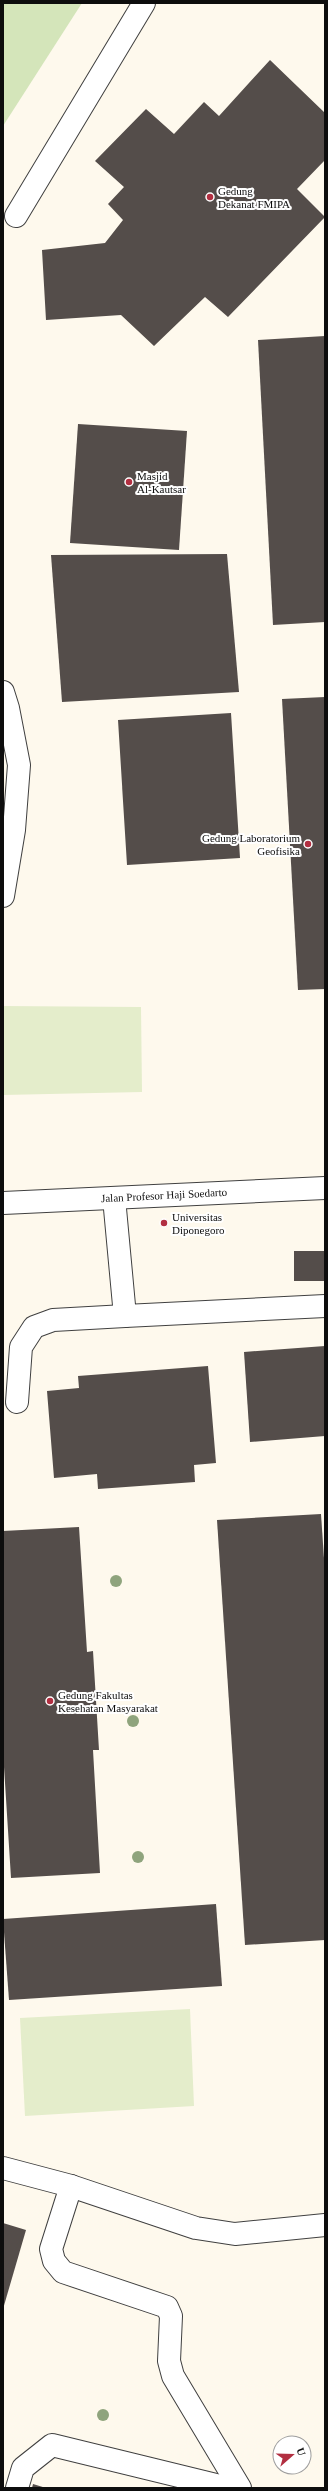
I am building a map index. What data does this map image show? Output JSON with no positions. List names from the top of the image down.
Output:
{
  "streets": {
    "lane": ["Jalan Profesor Haji Soedarto"]
  },
  "places": [
    "Gedung Dekanat FMIPA",
    "Masjid Al-Kautsar",
    "Gedung Laboratorium Geofisika",
    "Universitas Diponegoro",
    "Gedung Fakultas Kesehatan Masyarakat"
  ],
  "north": "right"
}
